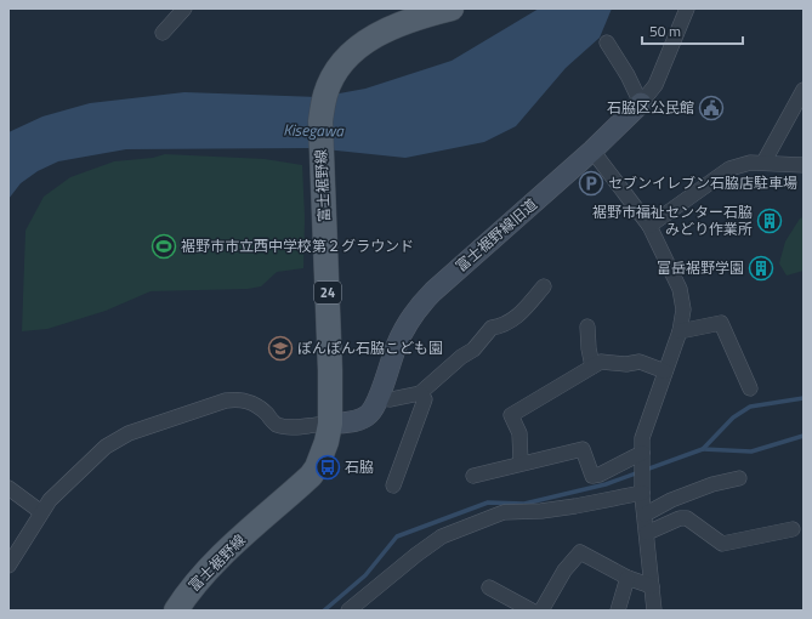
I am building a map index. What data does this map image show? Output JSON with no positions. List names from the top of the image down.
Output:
{
  "streets": {
    "main road": ["富士裾野線", "24"],
    "street": ["富士裾野線旧道"]
  },
  "crossings": [
    ["富士裾野線", "富士裾野線旧道"]
  ],
  "water": ["Kisegawa"],
  "places": {
    "public building": ["石脇区公民館"],
    "parking": ["セブンイレブン石脇店駐車場"],
    "building": ["裾野市福祉センター石脇 みどり作業所", "富岳裾野学園"],
    "sports": ["裾野市市立西中学校第２グラウンド"],
    "school or university": ["ぽんぽん石脇こども園"],
    "bus stop": ["石脇"]
  },
  "scale_bar": "50 m"
}
